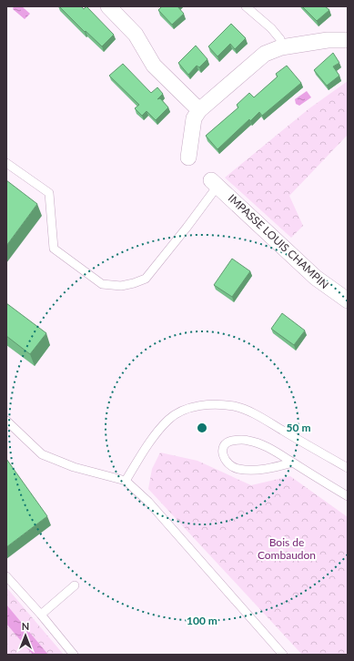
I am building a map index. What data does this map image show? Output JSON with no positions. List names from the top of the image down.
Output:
{
  "streets": {
    "street": ["IMPASSE LOUIS CHAMPIN"]
  },
  "parks": ["Bois de Combaudon"],
  "north": "top",
  "rings": ["50 m", "100 m"]
}
